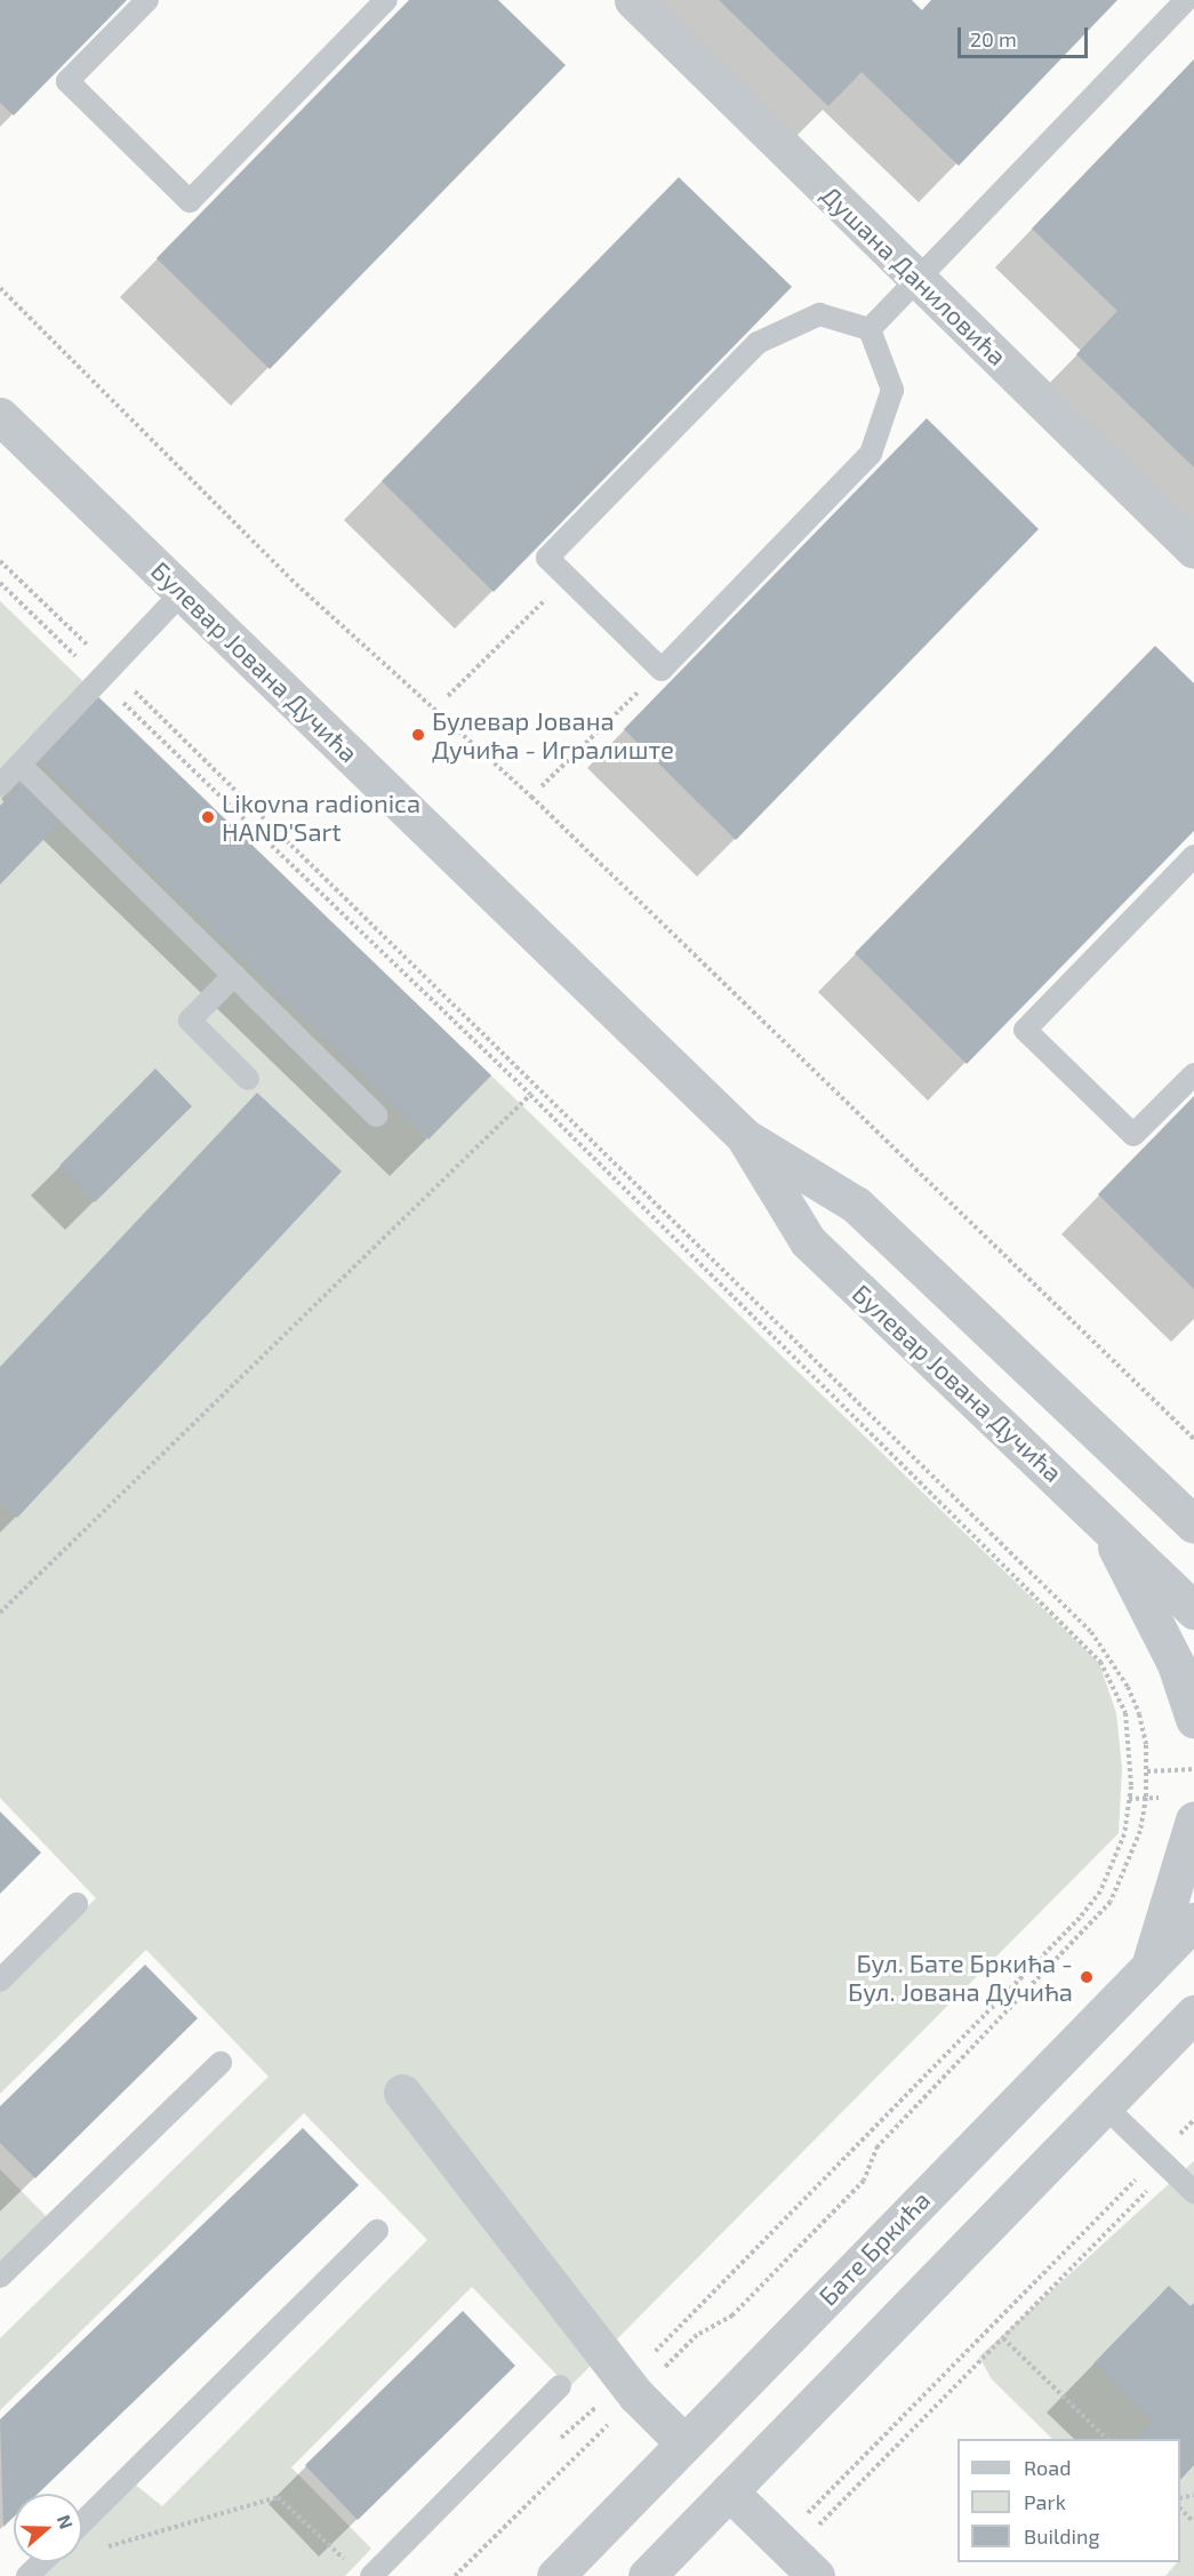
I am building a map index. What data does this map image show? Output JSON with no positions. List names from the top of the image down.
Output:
{
  "streets": {
    "street": ["Душана Даниловића", "Булевар Јована Дучића", "Бате Бркића"]
  },
  "places": ["Булевар Јована Дучића - Игралиште", "Likovna radionica HAND'Sart", "Бул. Бате Бркића - Бул. Јована Дучића"],
  "legend": ["Road", "Park", "Building"],
  "scale_bar": "20 m",
  "north": "right"
}
